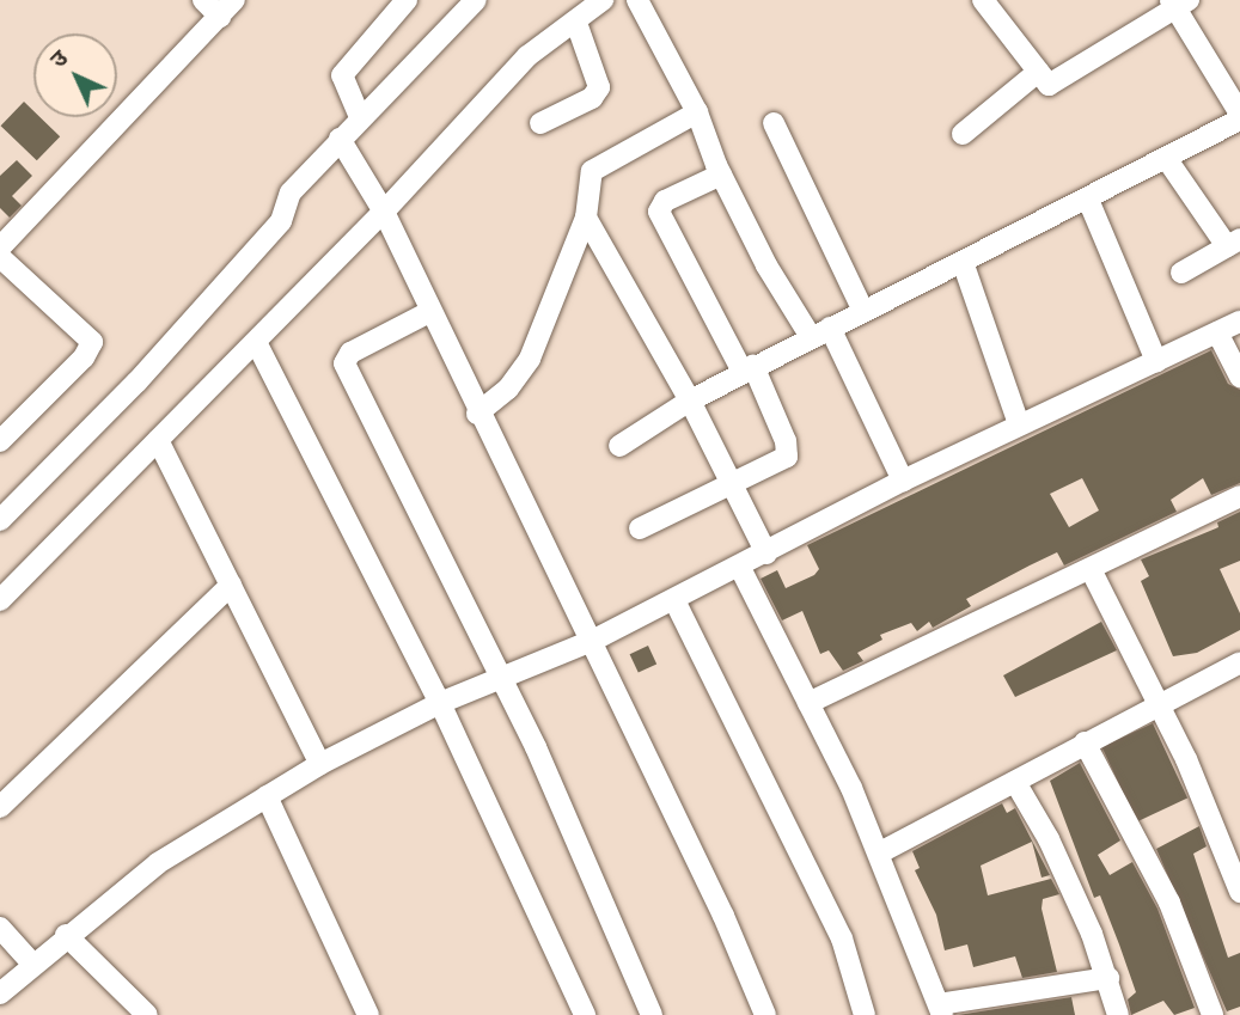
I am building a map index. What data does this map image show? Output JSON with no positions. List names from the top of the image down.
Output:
{
  "north": "top left"
}
